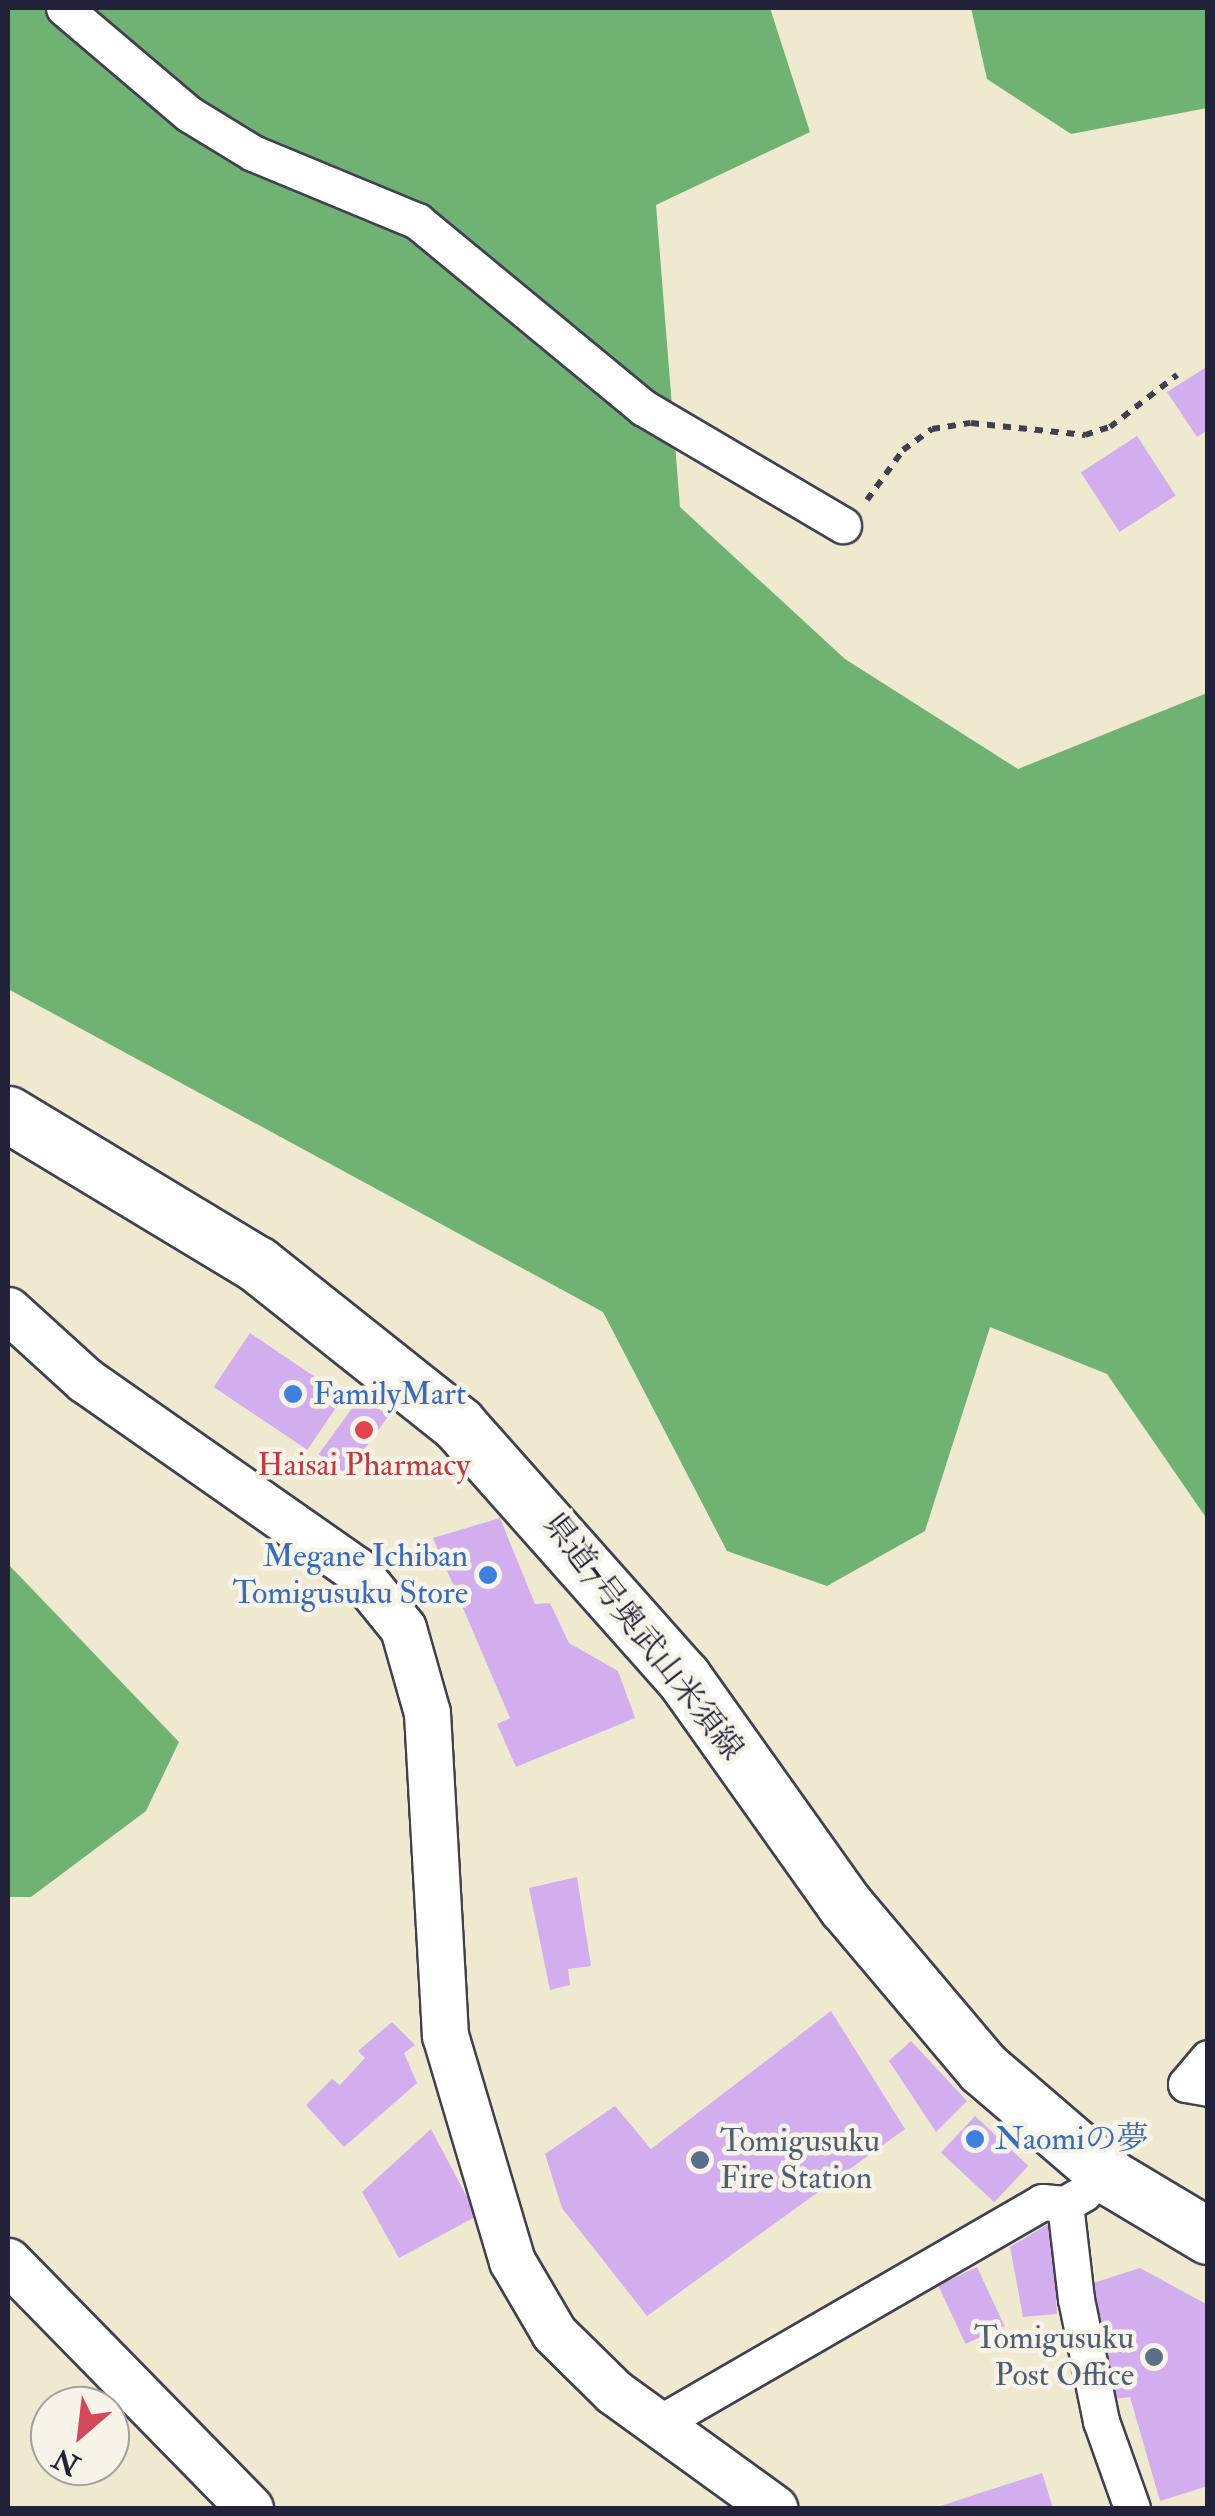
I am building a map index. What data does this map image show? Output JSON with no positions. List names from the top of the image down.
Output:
{
  "streets": {
    "main road": ["県道7号奥武山米須線"]
  },
  "places": [
    "FamilyMart",
    "Haisai Pharmacy",
    "Megane Ichiban Tomigusuku Store",
    "Naomiの夢",
    "Tomigusuku Fire Station",
    "Tomigusuku Post Office"
  ],
  "north": "bottom left"
}
